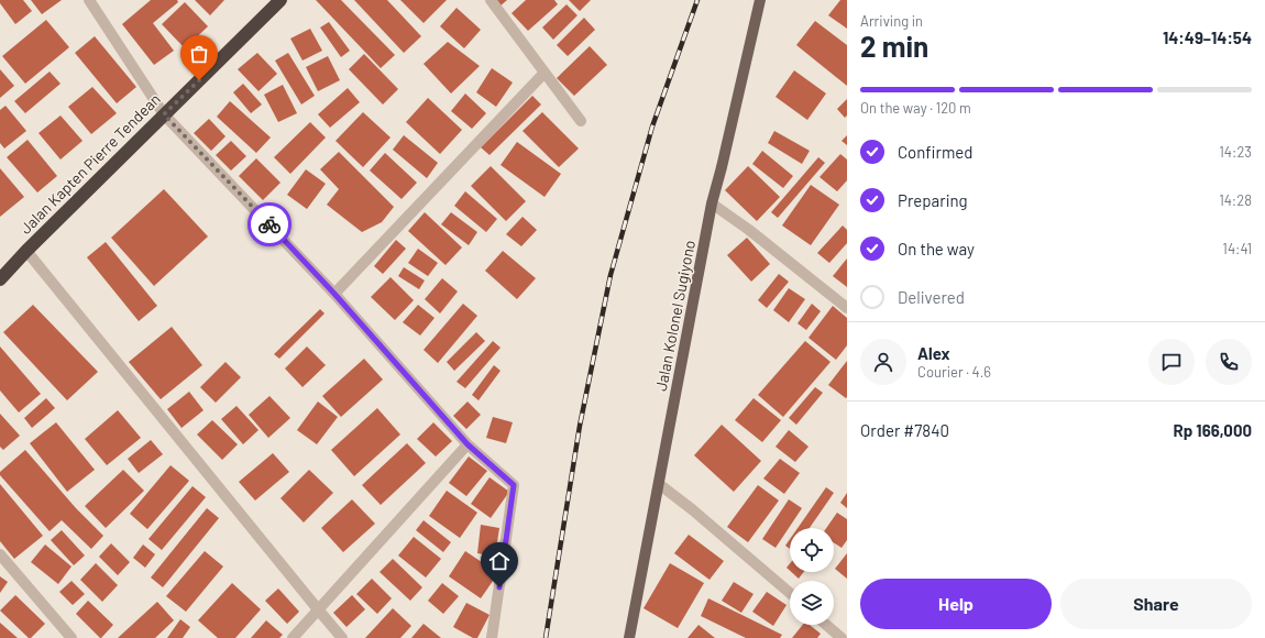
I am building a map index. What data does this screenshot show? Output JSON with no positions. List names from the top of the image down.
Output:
{
  "streets": {
    "highway": ["Jalan Kapten Pierre Tendean"],
    "main road": ["Jalan Kolonel Sugiyono"]
  },
  "page": {
    "heading": ["2 min", "Arriving in", "14:49–14:54"],
    "panel": [
      "Alex",
      "Courier · 4.6",
      "Order #7840",
      "Rp 166,000"
    ],
    "bar": "On the way · 120 m",
    "list": [
      ["Confirmed", "14:23"],
      ["Preparing", "14:28"],
      ["On the way", "14:41"],
      "Delivered"
    ],
    "buttons": ["Help", "Share"]
  }
}
